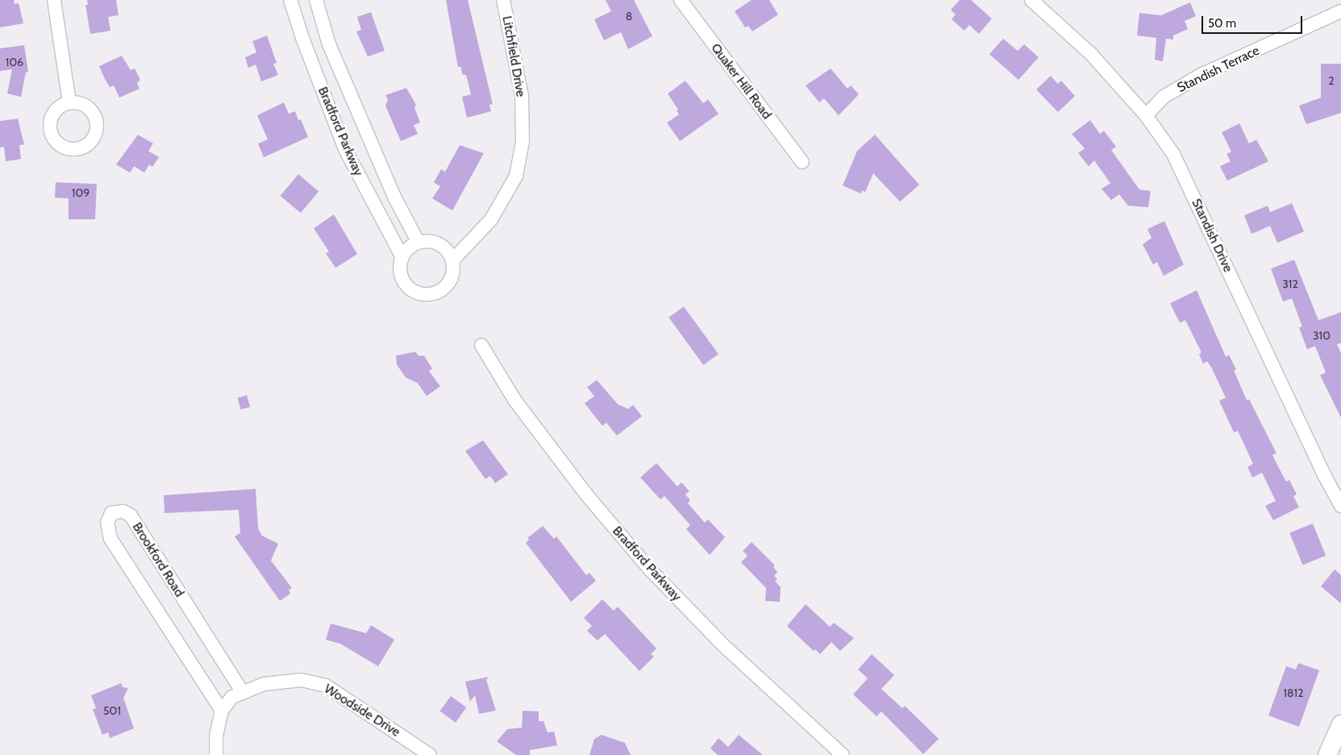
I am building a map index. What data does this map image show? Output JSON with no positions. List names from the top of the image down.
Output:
{
  "streets": {
    "street": [
      "Litchfield Drive",
      "Standish Terrace",
      "Quaker Hill Road",
      "Bradford Parkway",
      "Standish Drive",
      "Brookford Road",
      "Woodside Drive"
    ]
  },
  "crossings": [
    ["Litchfield Drive", "Bradford Parkway"],
    ["Standish Terrace", "Standish Drive"],
    ["Brookford Road", "Woodside Drive"]
  ],
  "house_numbers": [
    "8",
    "106",
    "2",
    "109",
    "312",
    "310",
    "1812",
    "501"
  ],
  "scale_bar": "50 m"
}
